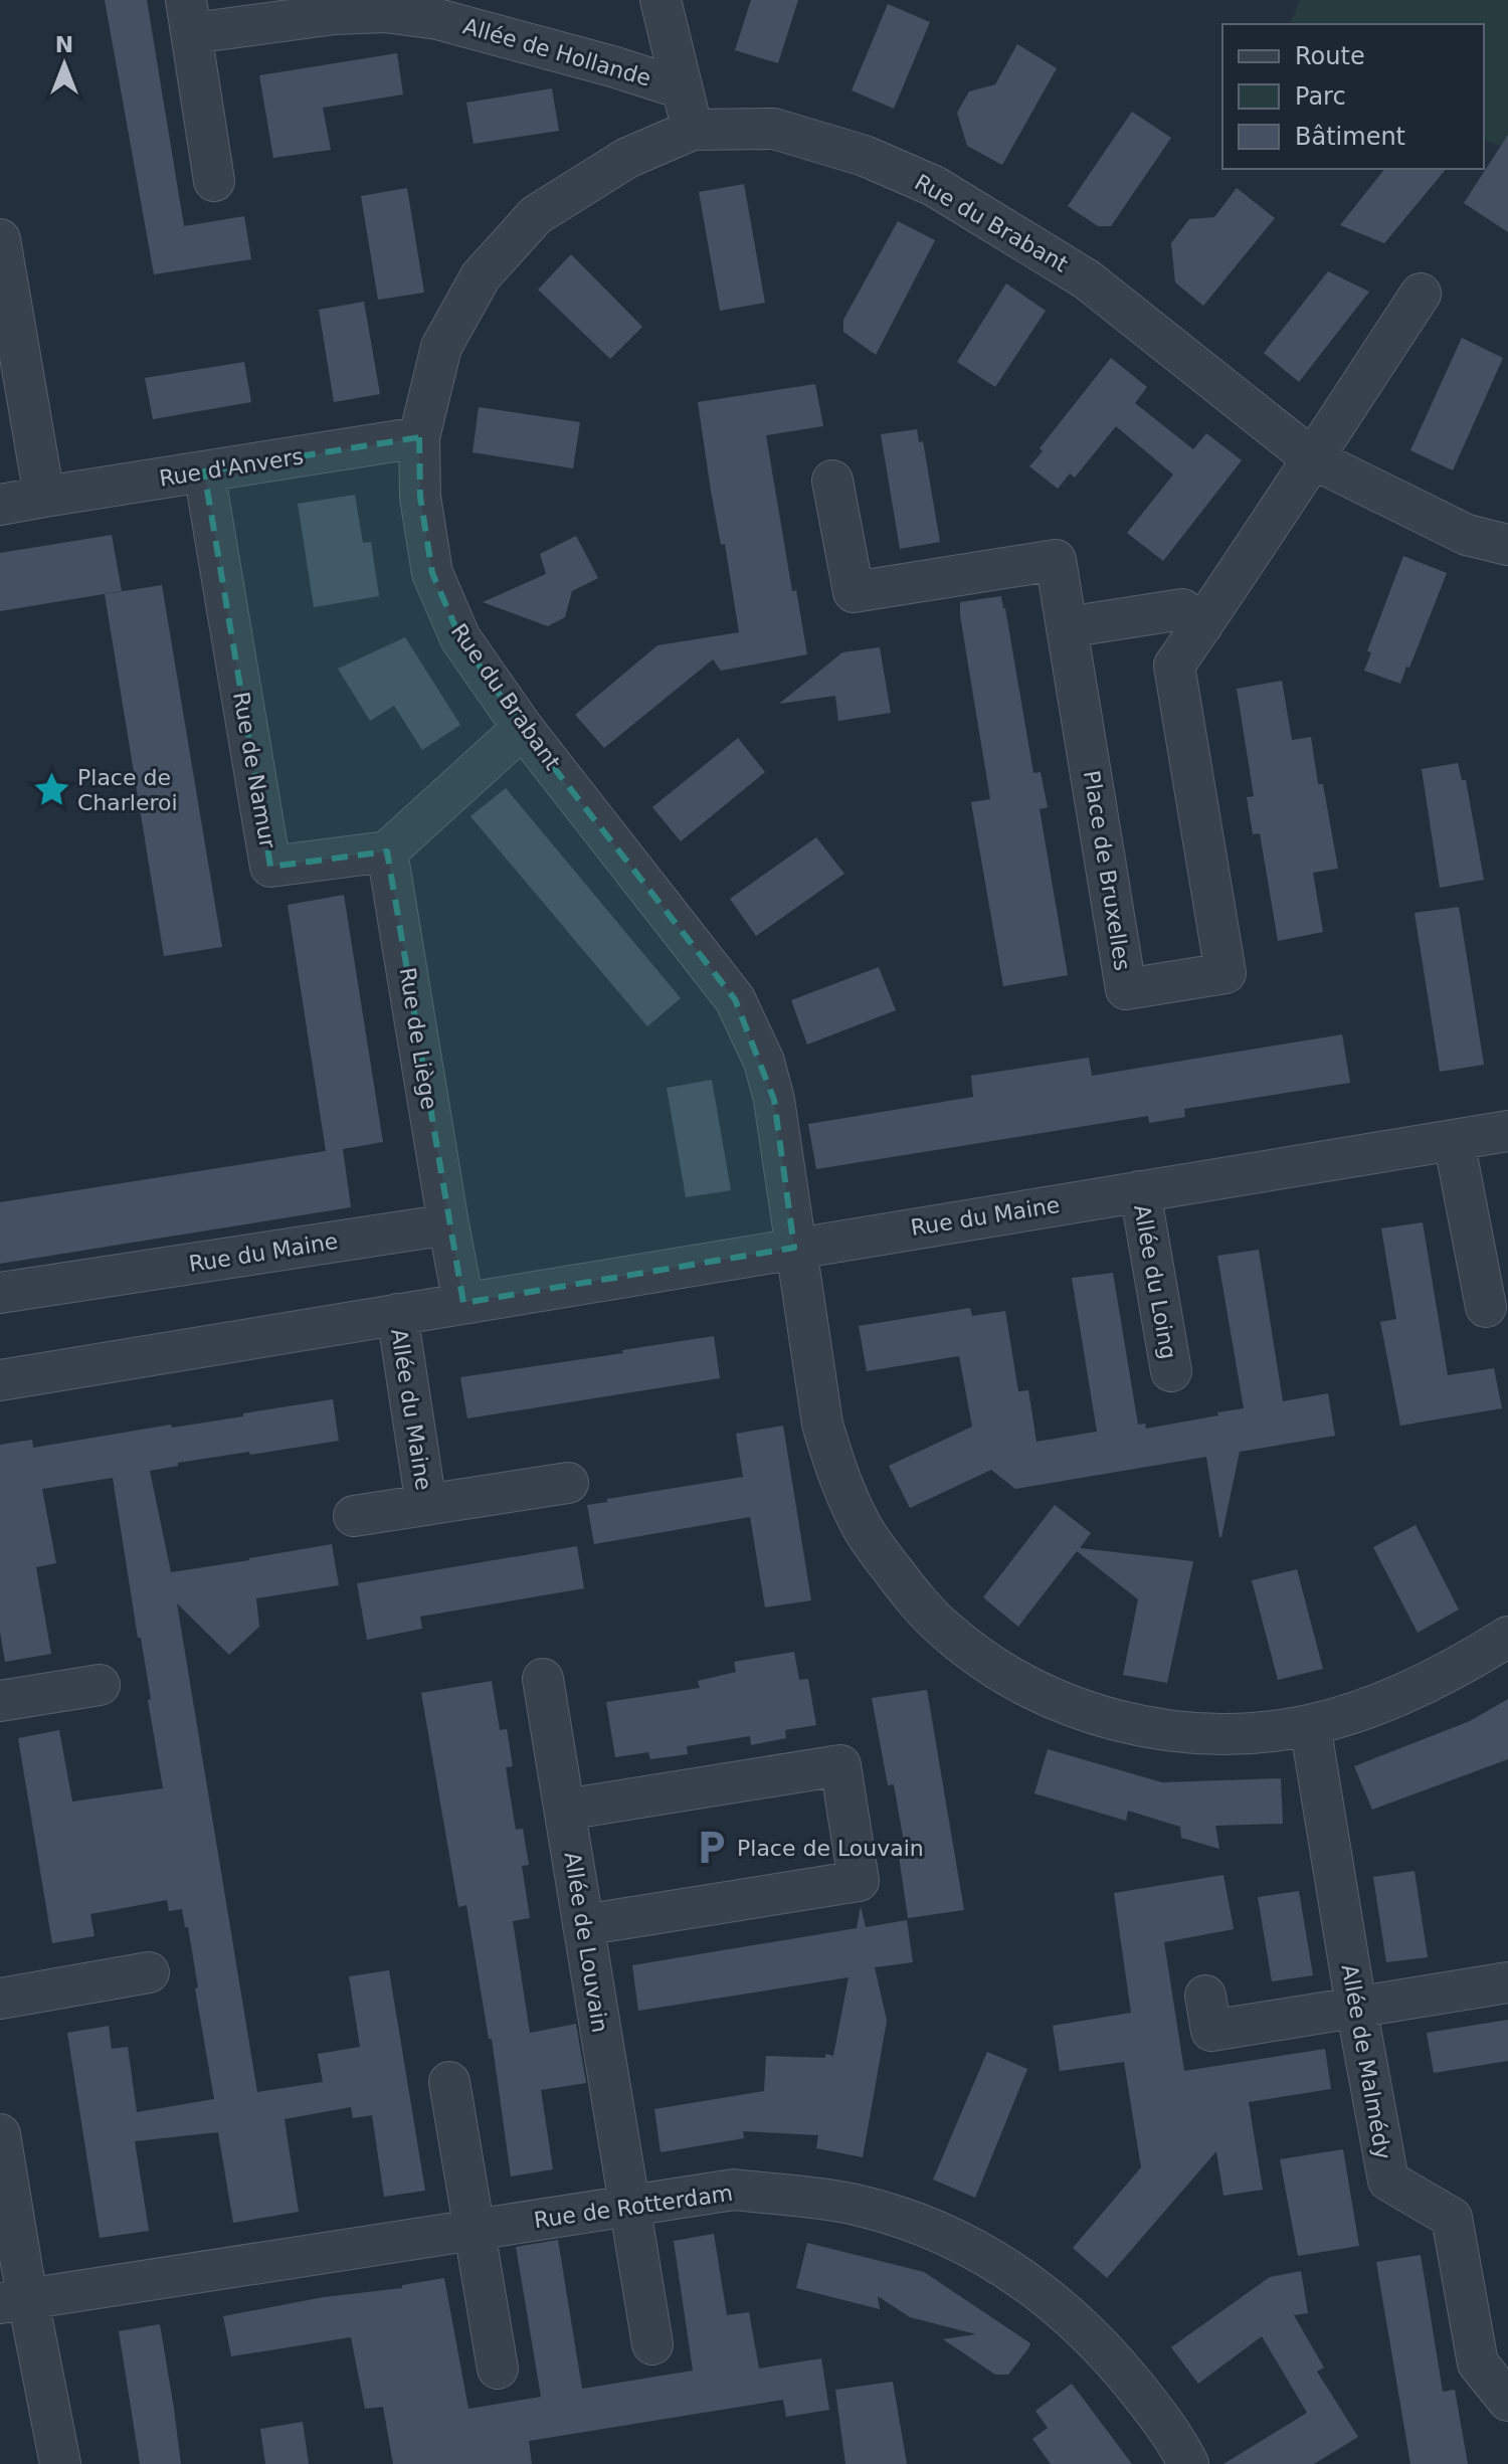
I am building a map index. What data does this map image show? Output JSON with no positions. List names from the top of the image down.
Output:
{
  "streets": {
    "street": [
      "Allée de Hollande",
      "Rue du Brabant",
      "Rue d'Anvers",
      "Rue de Namur",
      "Place de Bruxelles",
      "Rue de Liège",
      "Rue du Maine",
      "Allée du Loing",
      "Allée du Maine",
      "Allée de Louvain",
      "Allée de Malmédy",
      "Rue de Rotterdam"
    ]
  },
  "crossings": [
    ["Rue du Brabant", "Rue d'Anvers"],
    ["Rue du Brabant", "Place de Bruxelles"],
    ["Rue du Brabant", "Rue du Maine"],
    ["Rue du Brabant", "Allée de Malmédy"],
    ["Rue d'Anvers", "Rue de Namur"],
    ["Rue de Namur", "Rue de Liège"],
    ["Rue de Liège", "Rue du Maine"],
    ["Rue du Maine", "Allée du Loing"],
    ["Rue du Maine", "Allée du Maine"],
    ["Allée de Louvain", "Rue de Rotterdam"]
  ],
  "places": {
    "place": ["Place de Charleroi"],
    "parking": ["Place de Louvain"]
  },
  "legend": ["Route", "Parc", "Bâtiment"],
  "north": "top"
}
